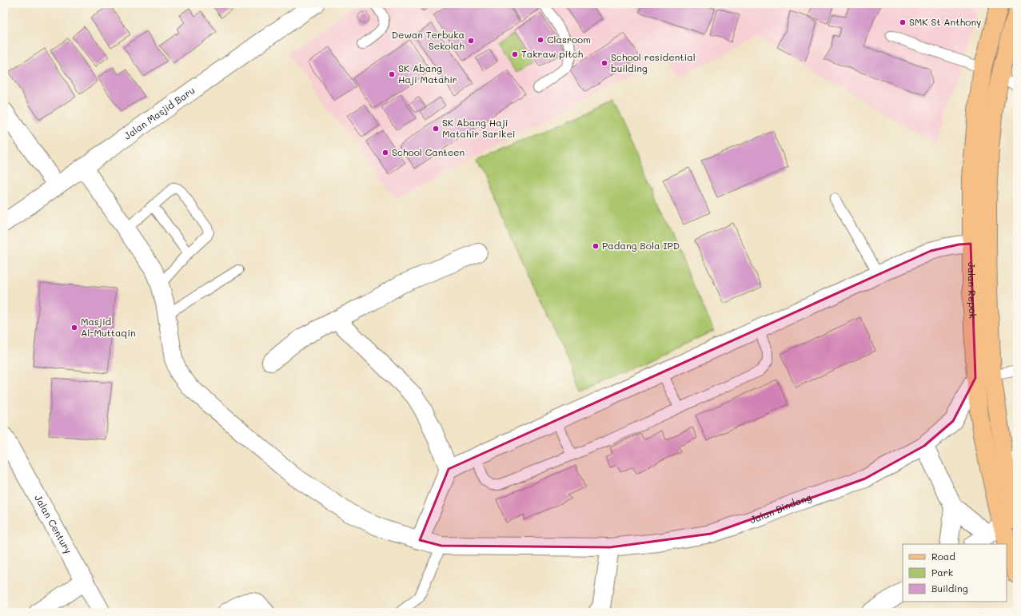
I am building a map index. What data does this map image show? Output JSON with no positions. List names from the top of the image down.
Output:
{
  "streets": {
    "main road": ["Jalan Repok"],
    "street": ["Jalan Masjid Baru", "Jalan Bindang", "Jalan Century"]
  },
  "crossings": [
    ["Jalan Masjid Baru", "Jalan Bindang"],
    ["Jalan Repok", "Jalan Bindang"]
  ],
  "places": [
    "SMK St Anthony",
    "Clasroom",
    "Dewan Terbuka Sekolah",
    "Takraw pitch",
    "School residential building",
    "SK Abang Haji Matahir",
    "SK Abang Haji Matahir Sarikei",
    "School Canteen",
    "Padang Bola IPD",
    "Masjid Al-Muttaqin"
  ],
  "legend": ["Road", "Park", "Building"]
}
